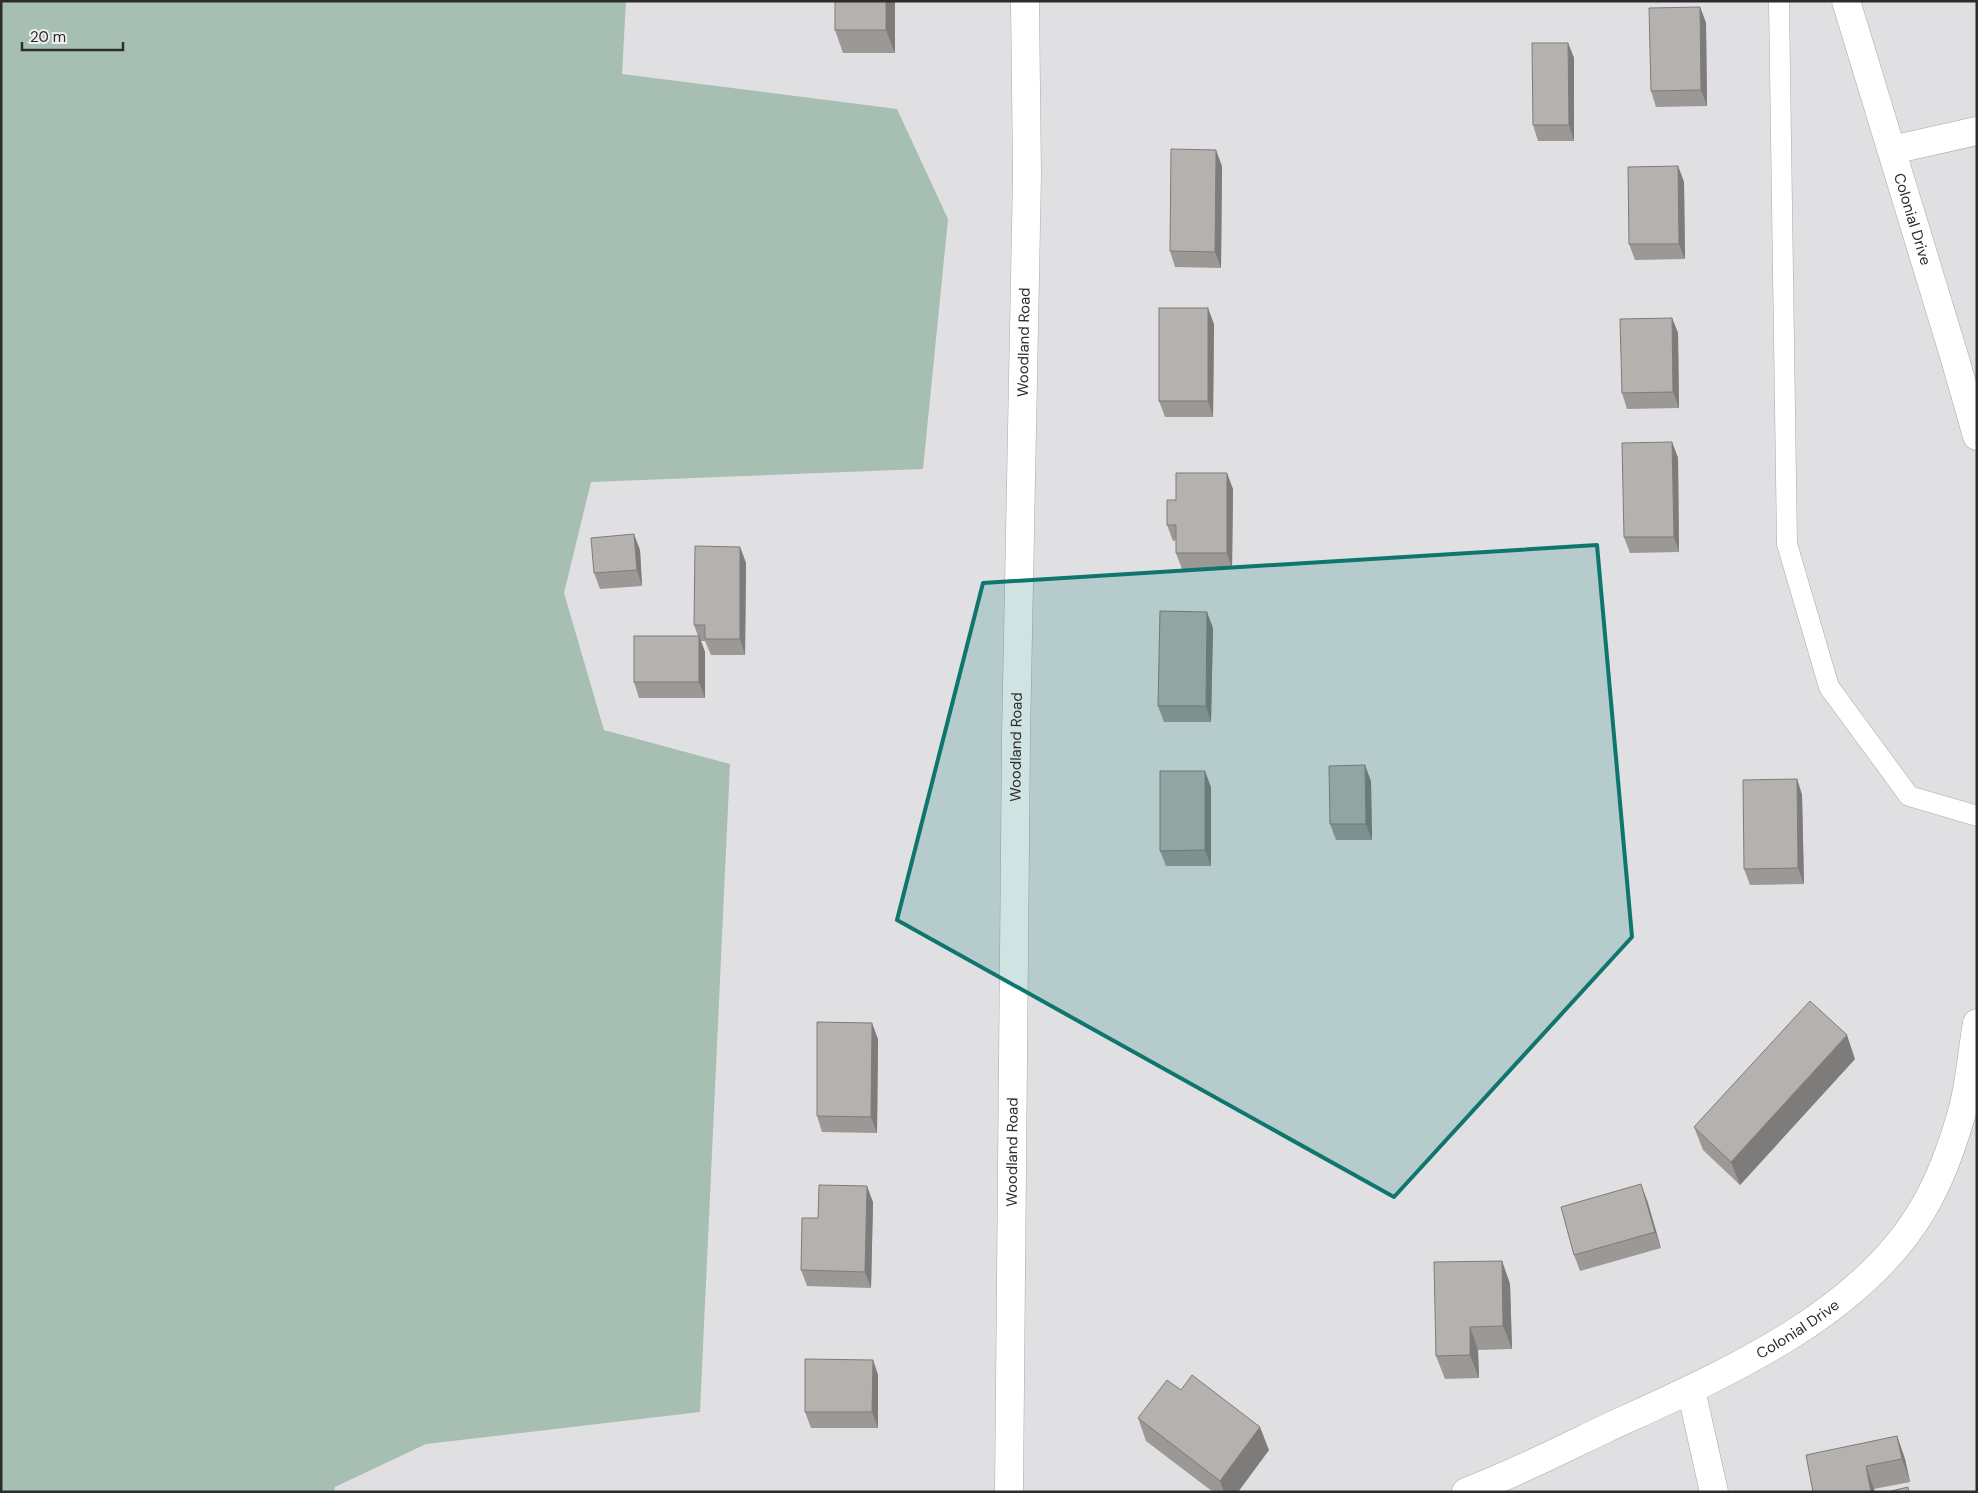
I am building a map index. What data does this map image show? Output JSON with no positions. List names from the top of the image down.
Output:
{
  "streets": {
    "street": ["Colonial Drive", "Woodland Road"]
  },
  "scale_bar": "20 m"
}
